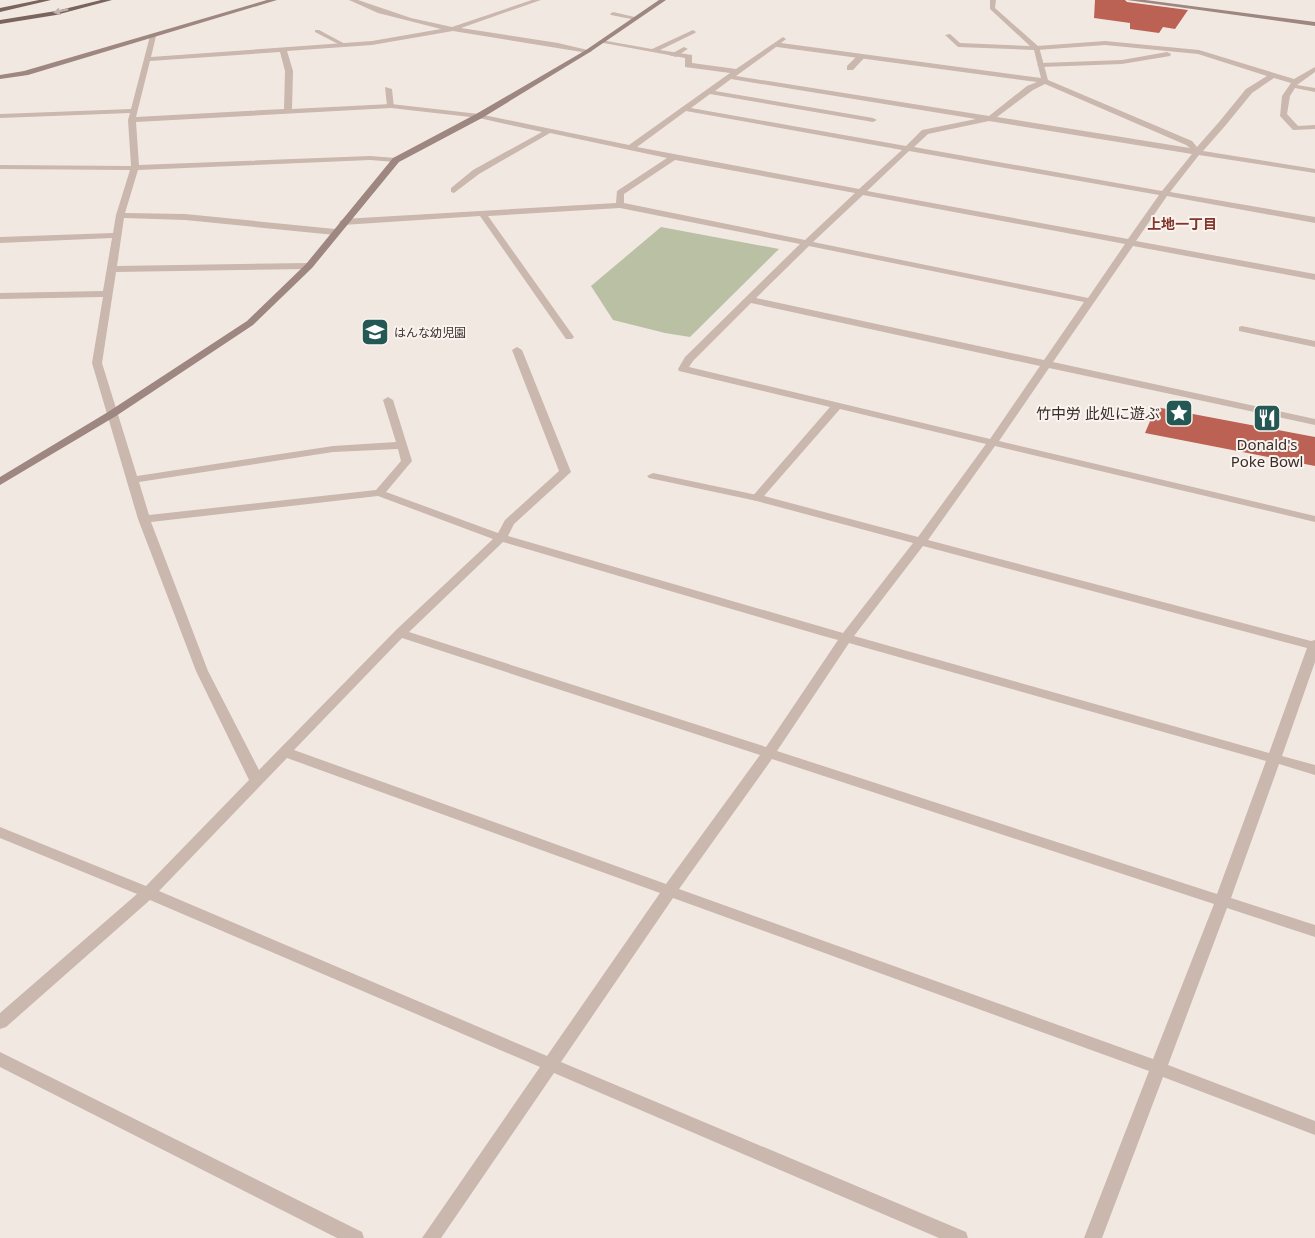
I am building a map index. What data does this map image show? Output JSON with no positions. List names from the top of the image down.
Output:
{
  "districts": ["上地一丁目"],
  "places": {
    "school or university": ["はんな幼児園"],
    "place": ["竹中労 此処に遊ぶ"],
    "restaurant": ["Donald's Poke Bowl"]
  }
}
